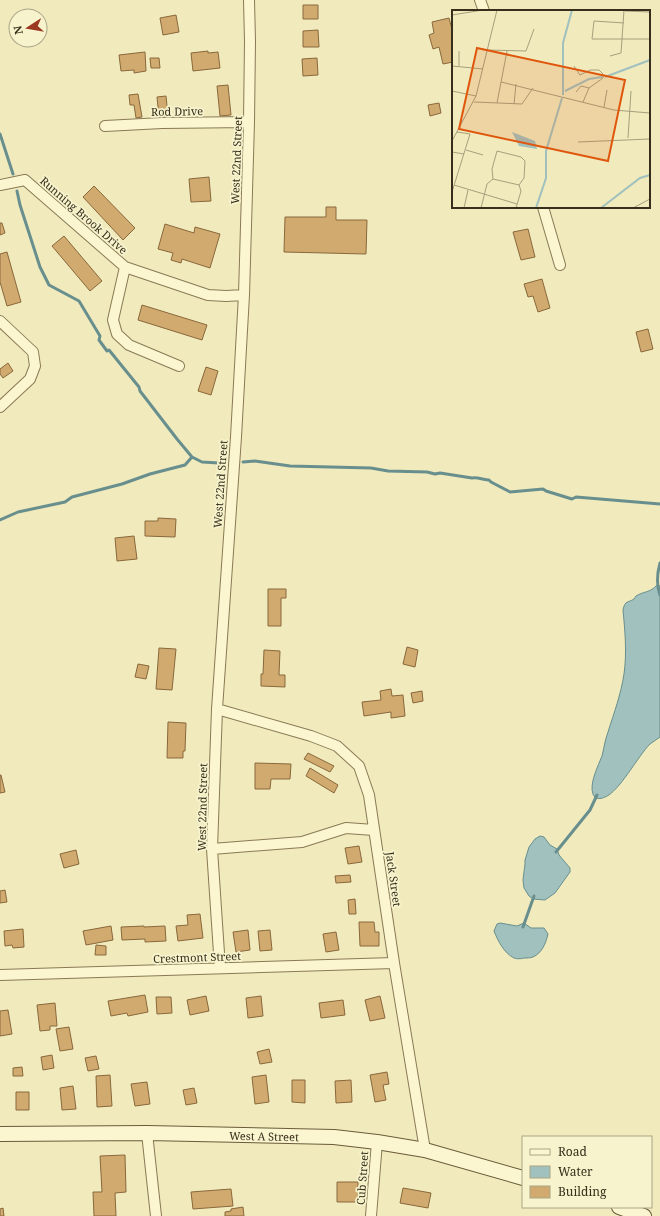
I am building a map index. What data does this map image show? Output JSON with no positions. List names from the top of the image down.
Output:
{
  "streets": {
    "street": [
      "Rod Drive",
      "West 22nd Street",
      "Running Brook Drive",
      "Jack Street",
      "Crestmont Street",
      "West A Street",
      "Cub Street"
    ]
  },
  "crossings": [
    ["Rod Drive", "West 22nd Street"],
    ["West 22nd Street", "Running Brook Drive"],
    ["West 22nd Street", "Jack Street"],
    ["West 22nd Street", "Crestmont Street"],
    ["Jack Street", "Crestmont Street"],
    ["Jack Street", "West A Street"],
    ["West A Street", "Cub Street"]
  ],
  "legend": ["Road", "Water", "Building"],
  "north": "left"
}
